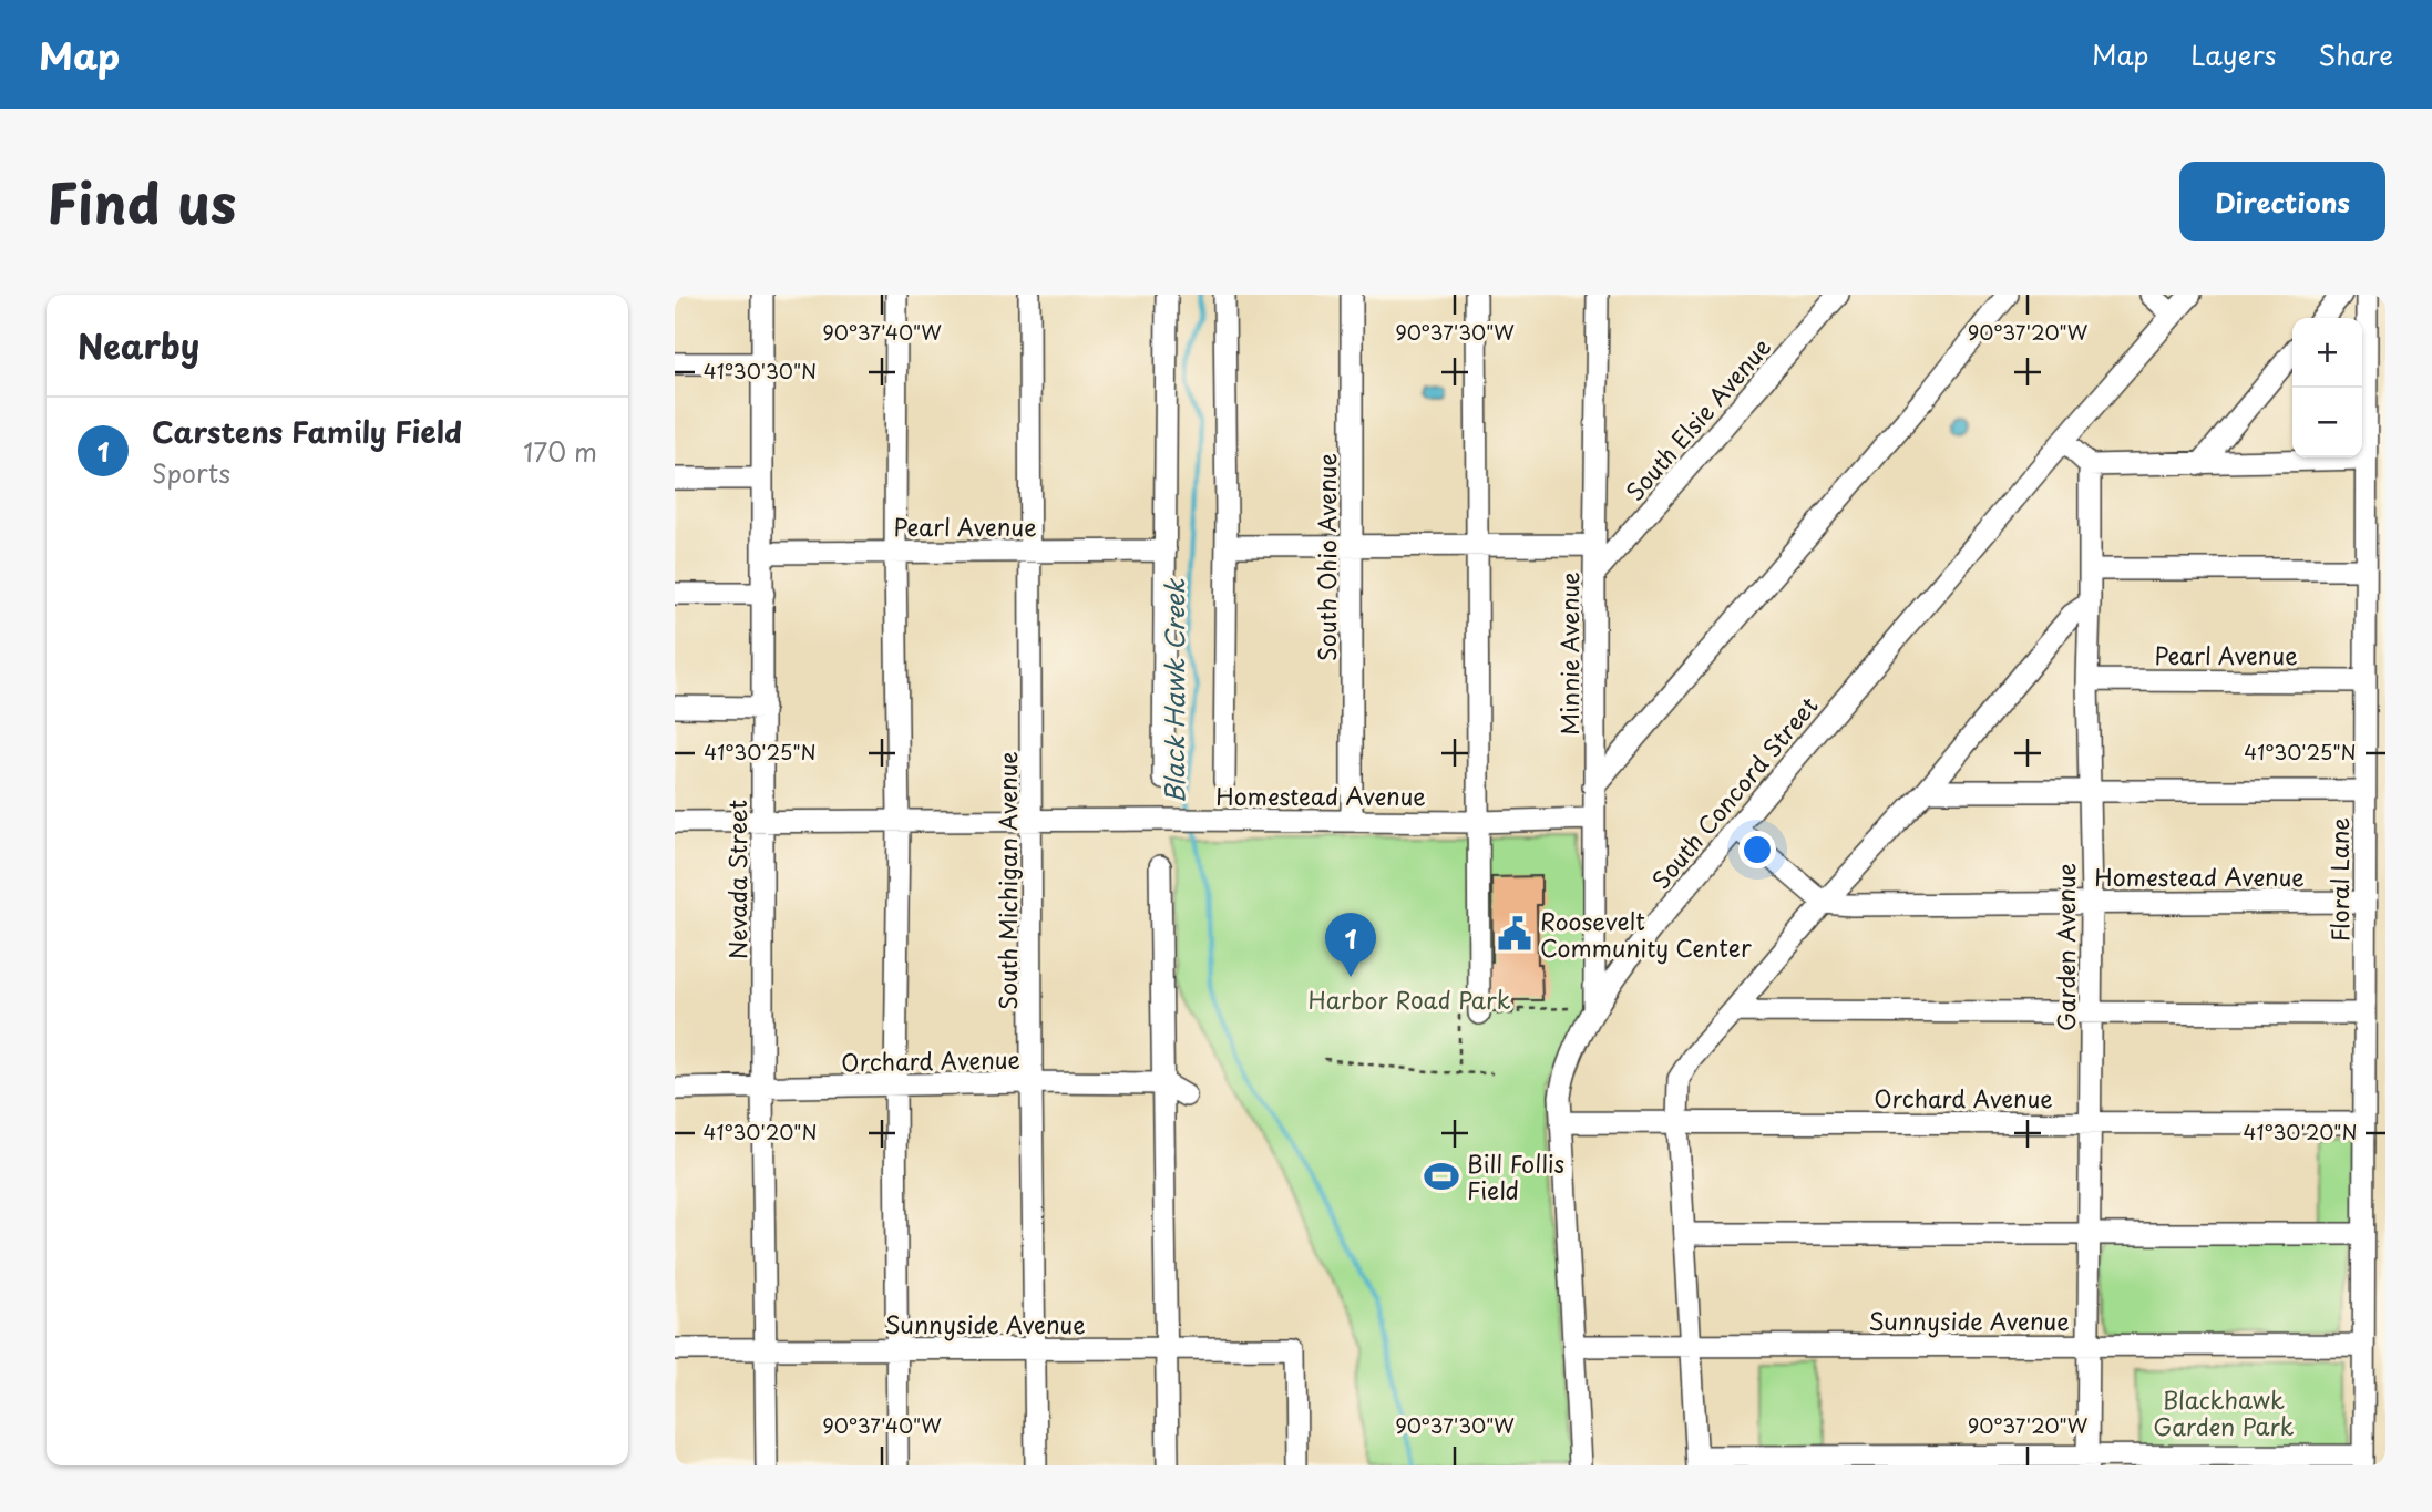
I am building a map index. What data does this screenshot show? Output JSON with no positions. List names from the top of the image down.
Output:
{
  "streets": {
    "street": [
      "South Elsie Avenue",
      "Pearl Avenue",
      "South Ohio Avenue",
      "Minnie Avenue",
      "South Concord Street",
      "Homestead Avenue",
      "Nevada Street",
      "Floral Lane",
      "South Michigan Avenue",
      "Garden Avenue",
      "Orchard Avenue",
      "Sunnyside Avenue"
    ]
  },
  "crossings": [
    ["South Elsie Avenue", "Minnie Avenue"],
    ["Pearl Avenue", "Nevada Street"],
    ["Pearl Avenue", "Floral Lane"],
    ["Pearl Avenue", "South Michigan Avenue"],
    ["Pearl Avenue", "Garden Avenue"],
    ["South Ohio Avenue", "Homestead Avenue"],
    ["Minnie Avenue", "South Concord Street"],
    ["Minnie Avenue", "Homestead Avenue"],
    ["South Concord Street", "Orchard Avenue"],
    ["South Concord Street", "Sunnyside Avenue"],
    ["Homestead Avenue", "Nevada Street"],
    ["Homestead Avenue", "Floral Lane"],
    ["Homestead Avenue", "South Michigan Avenue"],
    ["Homestead Avenue", "Garden Avenue"],
    ["Nevada Street", "Orchard Avenue"],
    ["Nevada Street", "Sunnyside Avenue"],
    ["Floral Lane", "Orchard Avenue"],
    ["Floral Lane", "Sunnyside Avenue"],
    ["South Michigan Avenue", "Orchard Avenue"],
    ["South Michigan Avenue", "Sunnyside Avenue"],
    ["Garden Avenue", "Orchard Avenue"],
    ["Garden Avenue", "Sunnyside Avenue"]
  ],
  "water": ["Black Hawk Creek"],
  "parks": ["Harbor Road Park", "Blackhawk Garden Park"],
  "places": {
    "public building": ["Roosevelt Community Center"],
    "sports": ["Bill Follis Field"]
  },
  "page": {
    "header": "Map",
    "nav": ["Map", "Layers", "Share"],
    "title": "Find us",
    "buttons": "Directions",
    "heading": "Nearby",
    "map_buttons": ["+", "−"],
    "list": [
      {
        "mark": "1",
        "name": "Carstens Family Field",
        "note": "Sports",
        "value": "170 m"
      }
    ],
    "pins": "1"
  },
  "coordinates": [
    "90°37'40\"W",
    "90°37'30\"W",
    "90°37'20\"W",
    "41°30'30\"N",
    "41°30'25\"N",
    "41°30'20\"N"
  ]
}
